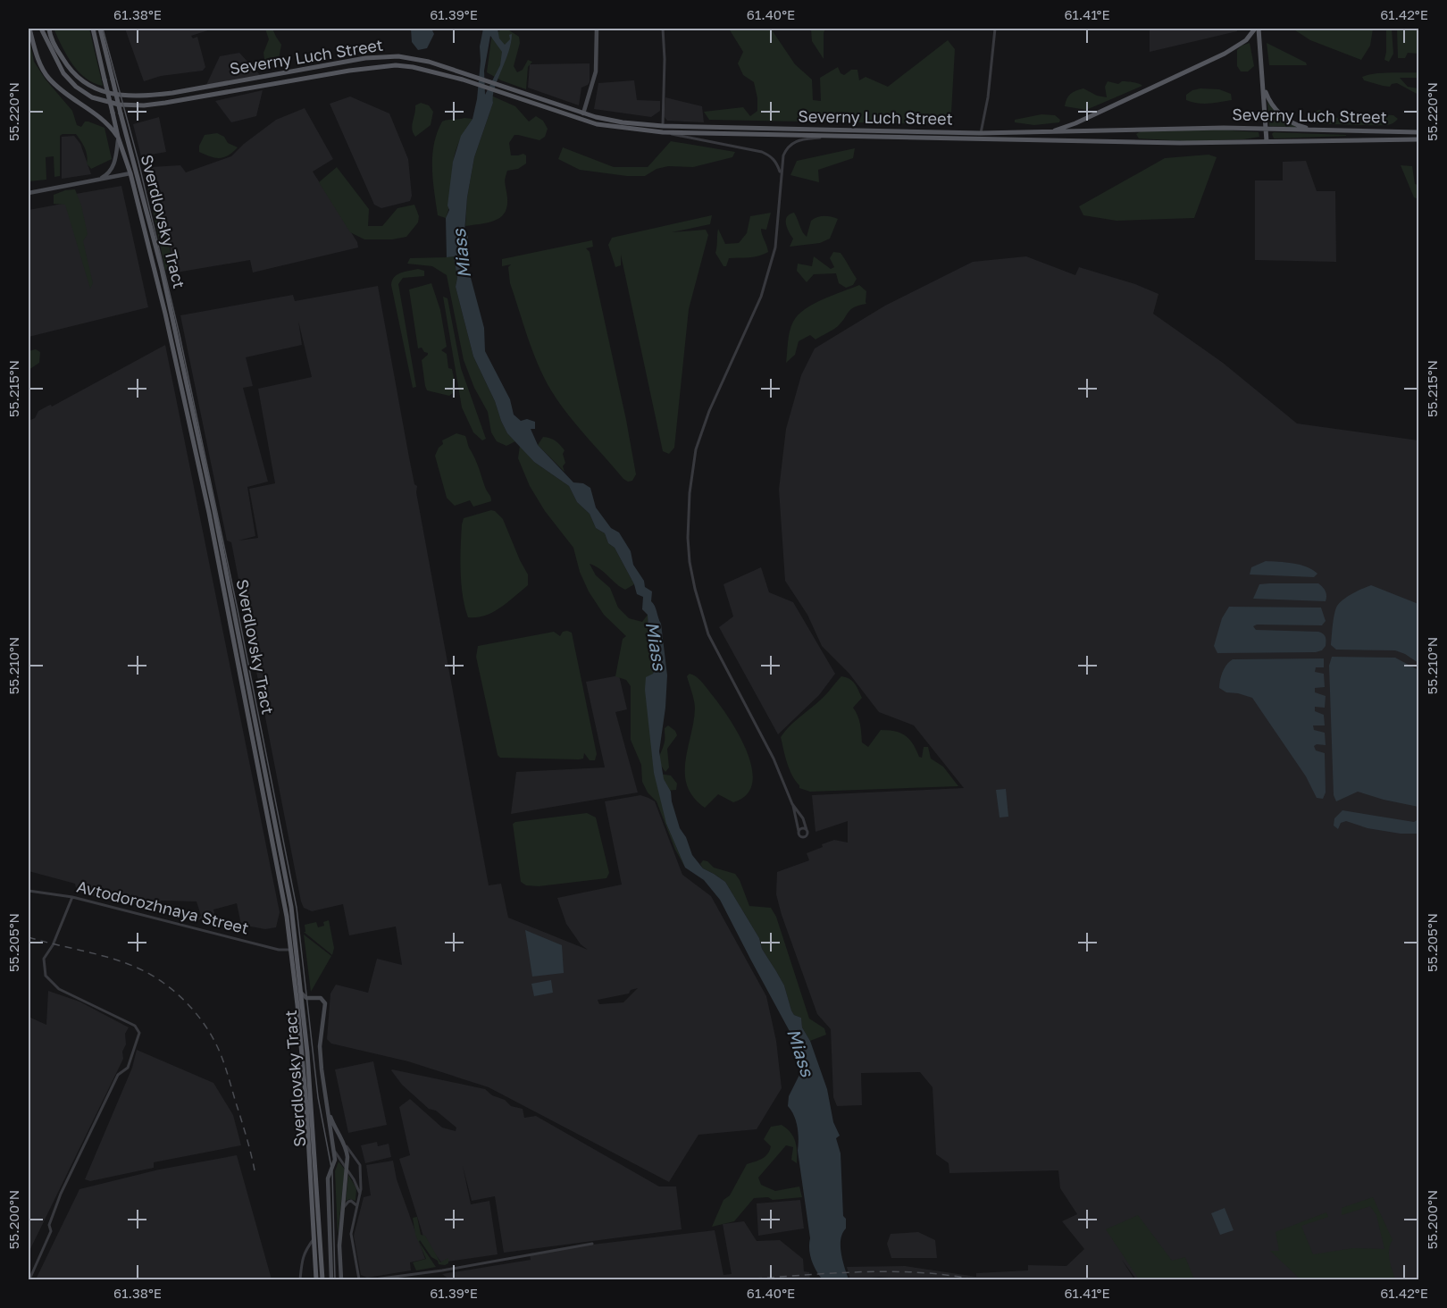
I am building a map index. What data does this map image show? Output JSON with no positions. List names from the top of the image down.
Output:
{
  "streets": {
    "main road": ["Severny Luch Street", "Sverdlovsky Tract"],
    "street": ["Avtodorozhnaya Street"]
  },
  "crossings": [
    ["Sverdlovsky Tract", "Avtodorozhnaya Street"]
  ],
  "water": ["Miass"],
  "coordinates": [
    "61.38°E",
    "61.39°E",
    "61.40°E",
    "61.41°E",
    "61.42°E",
    "55.220°N",
    "55.215°N",
    "55.210°N",
    "55.205°N",
    "55.200°N"
  ]
}
